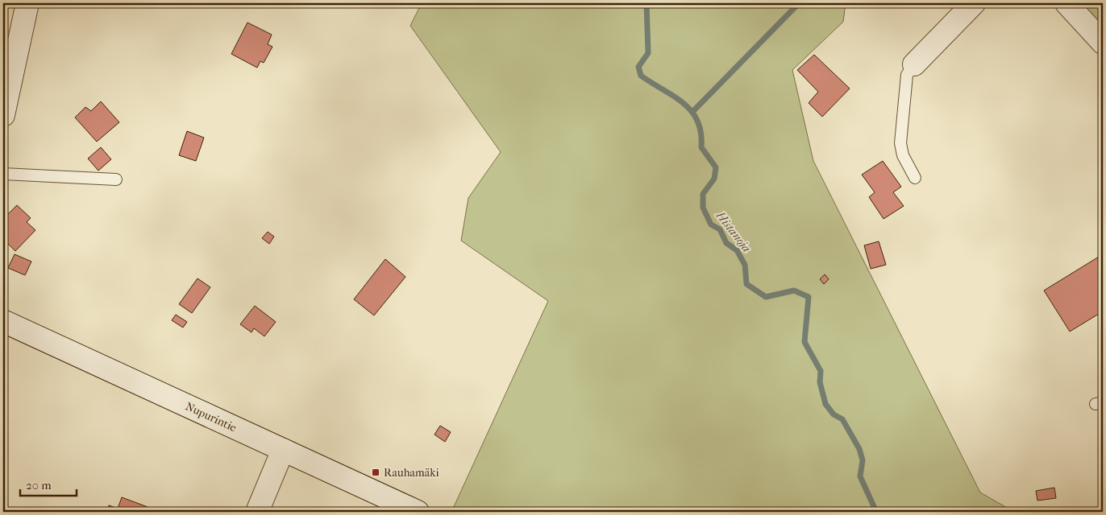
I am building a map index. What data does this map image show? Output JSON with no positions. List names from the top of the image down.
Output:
{
  "streets": {
    "main road": ["Nupurintie"]
  },
  "water": ["Histanoja"],
  "places": {
    "transit": ["Rauhamäki"]
  },
  "scale_bar": "20 m"
}
